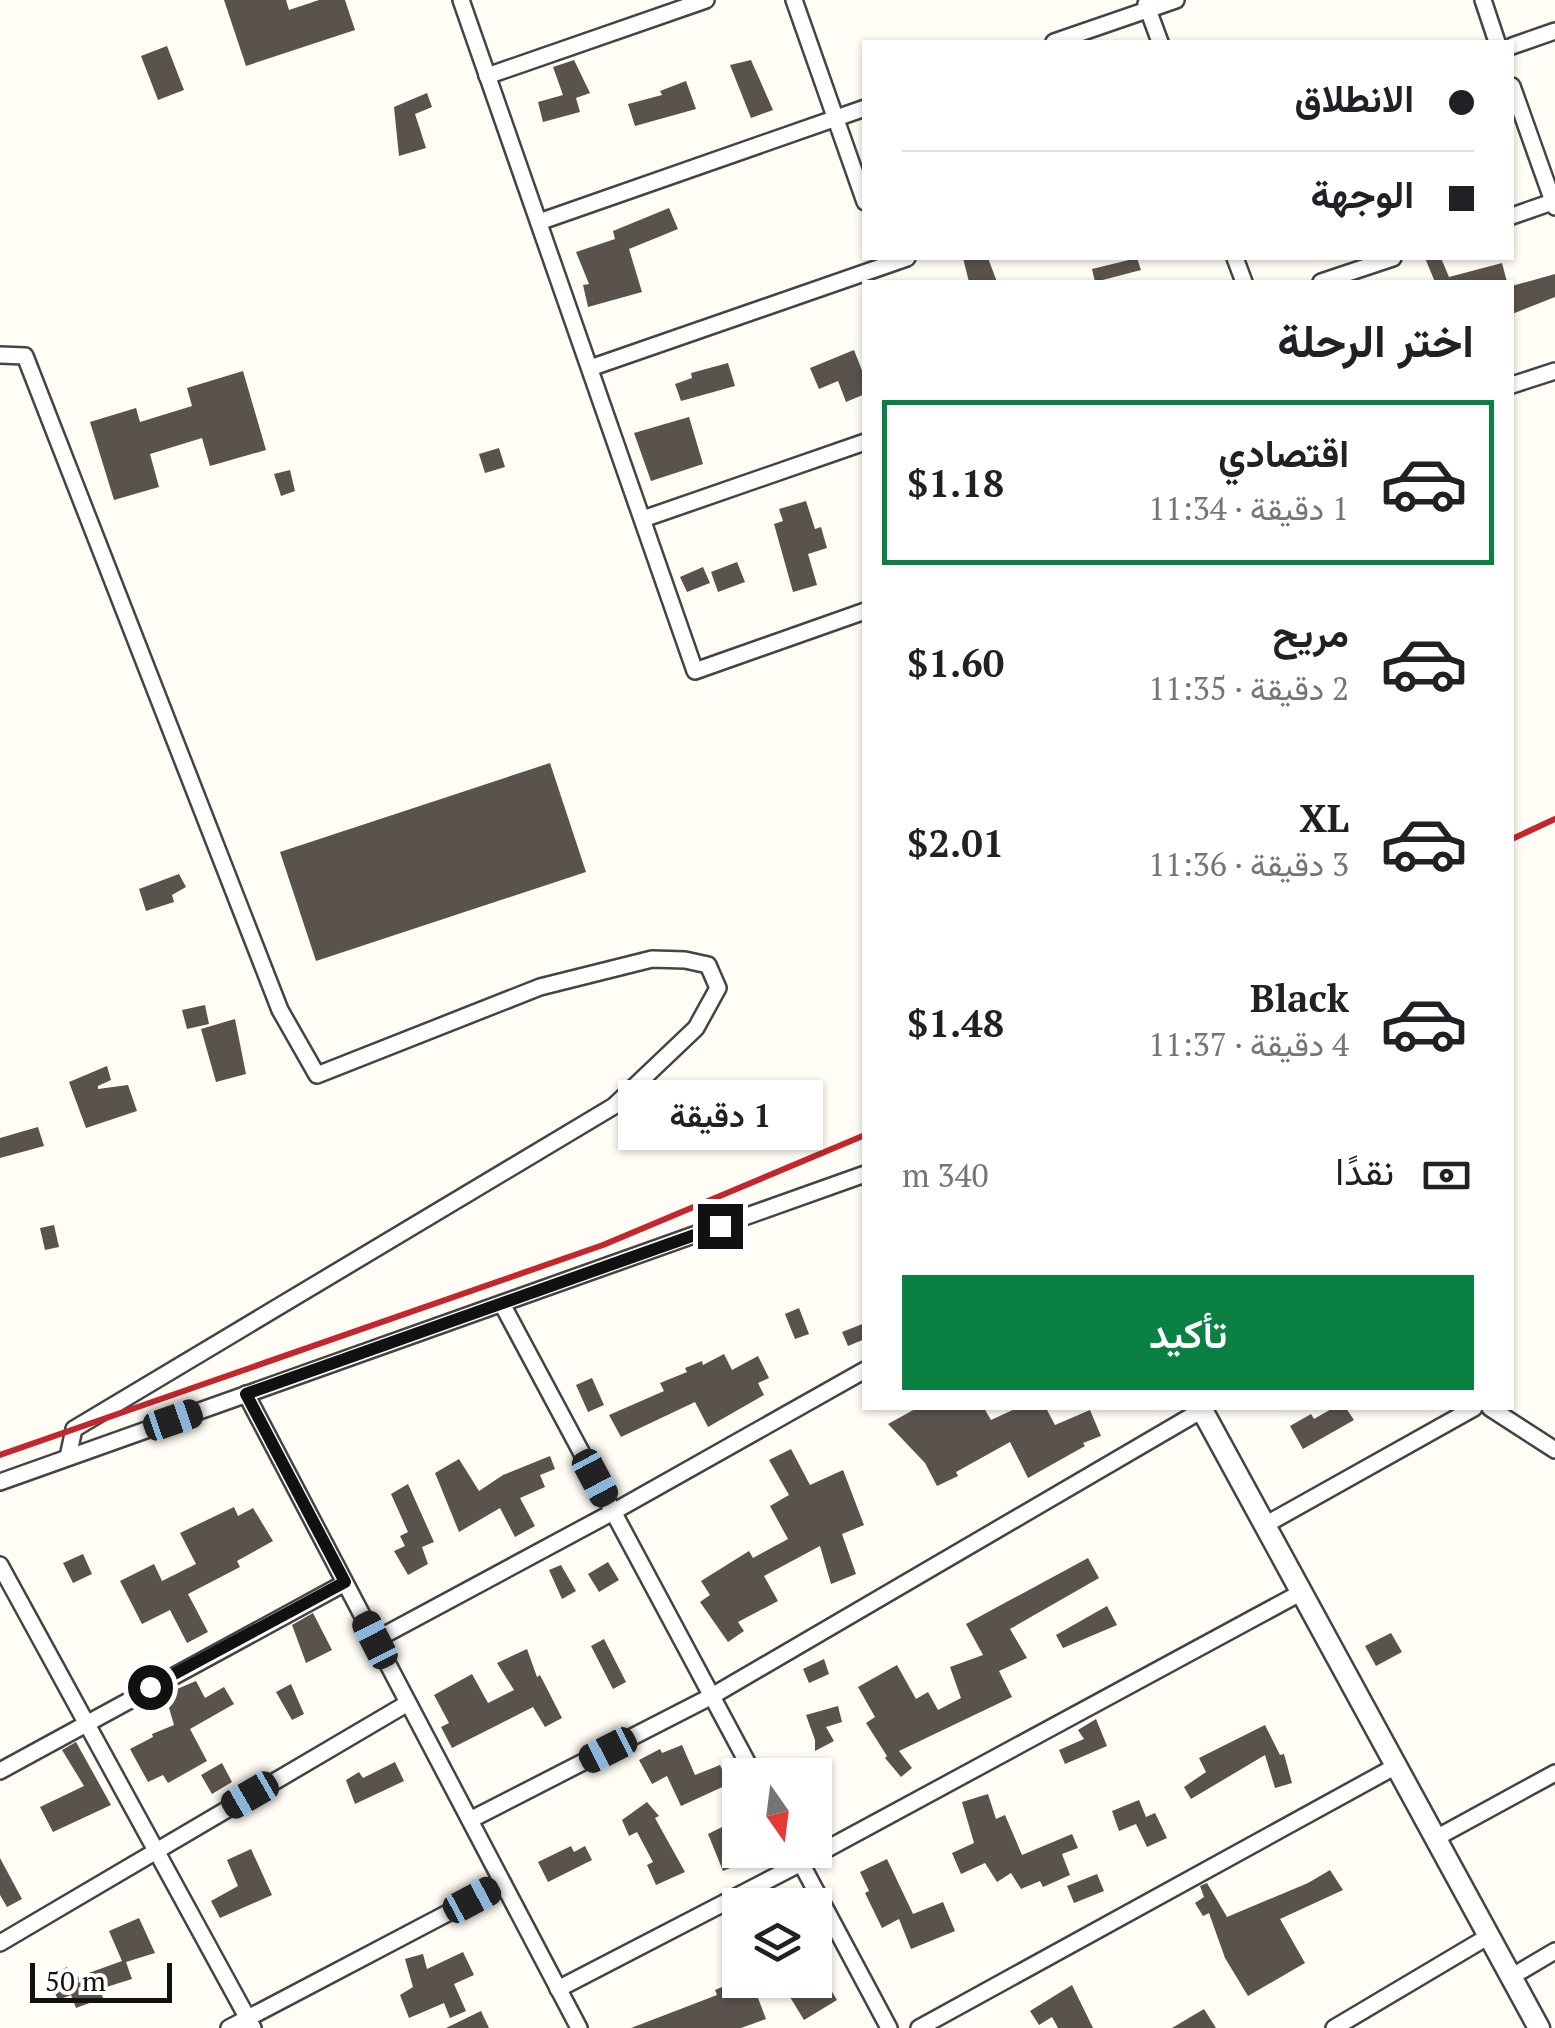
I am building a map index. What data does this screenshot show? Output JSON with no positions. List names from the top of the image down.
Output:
{
  "scale_bar": "50 m",
  "north": "bottom",
  "page": {
    "banner": ["الانطلاق", "الوجهة"],
    "heading": "اختر الرحلة",
    "list": [
      {
        "name": "اقتصادي",
        "note": "1 دقيقة · 11:34",
        "value": "$1.18"
      },
      {
        "name": "مريح",
        "note": "2 دقيقة · 11:35",
        "value": "$1.60"
      },
      {
        "name": "XL",
        "note": "3 دقيقة · 11:36",
        "value": "$2.01"
      },
      {
        "name": "Black",
        "note": "4 دقيقة · 11:37",
        "value": "$1.48"
      }
    ],
    "bubble": "1 دقيقة",
    "pay": ["نقدًا", "340 m"],
    "buttons": "تأكيد",
    "scale": "50 m"
  }
}
